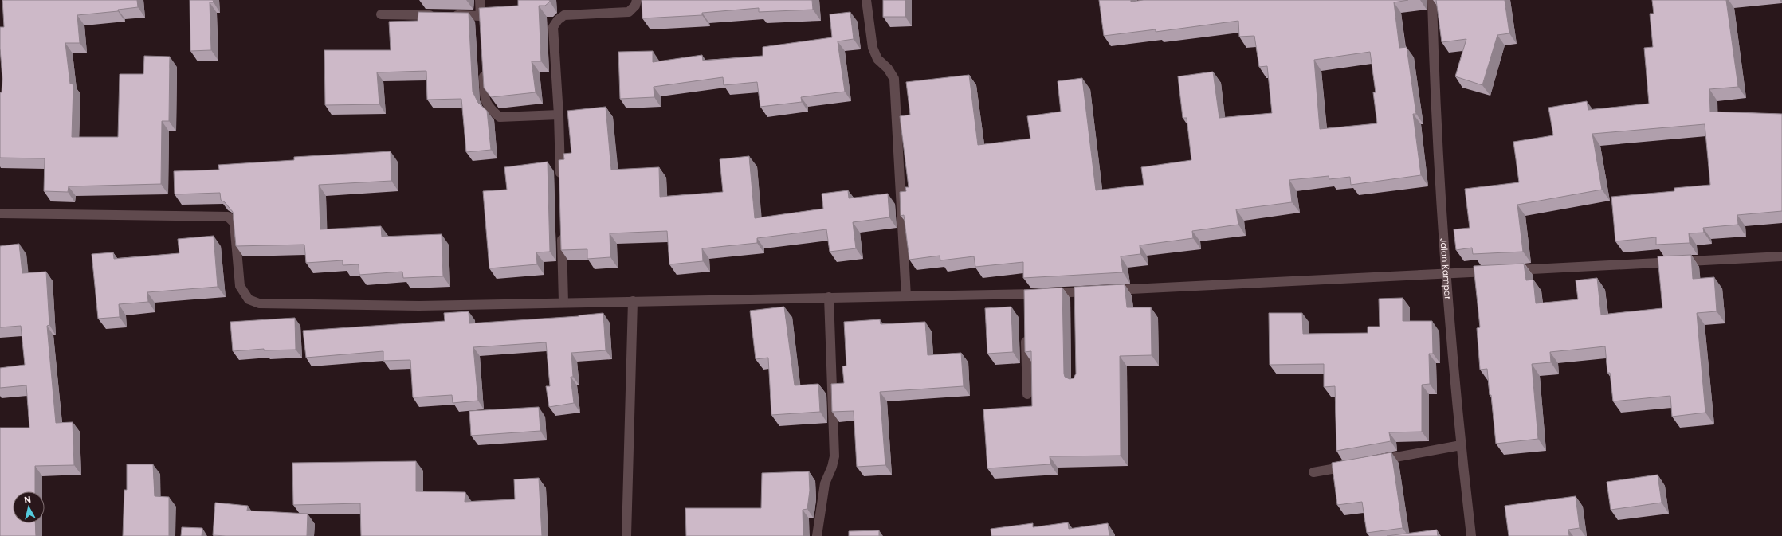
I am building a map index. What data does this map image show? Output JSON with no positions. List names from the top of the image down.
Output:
{
  "streets": {
    "street": ["Jalan Kampar"]
  },
  "north": "top"
}
